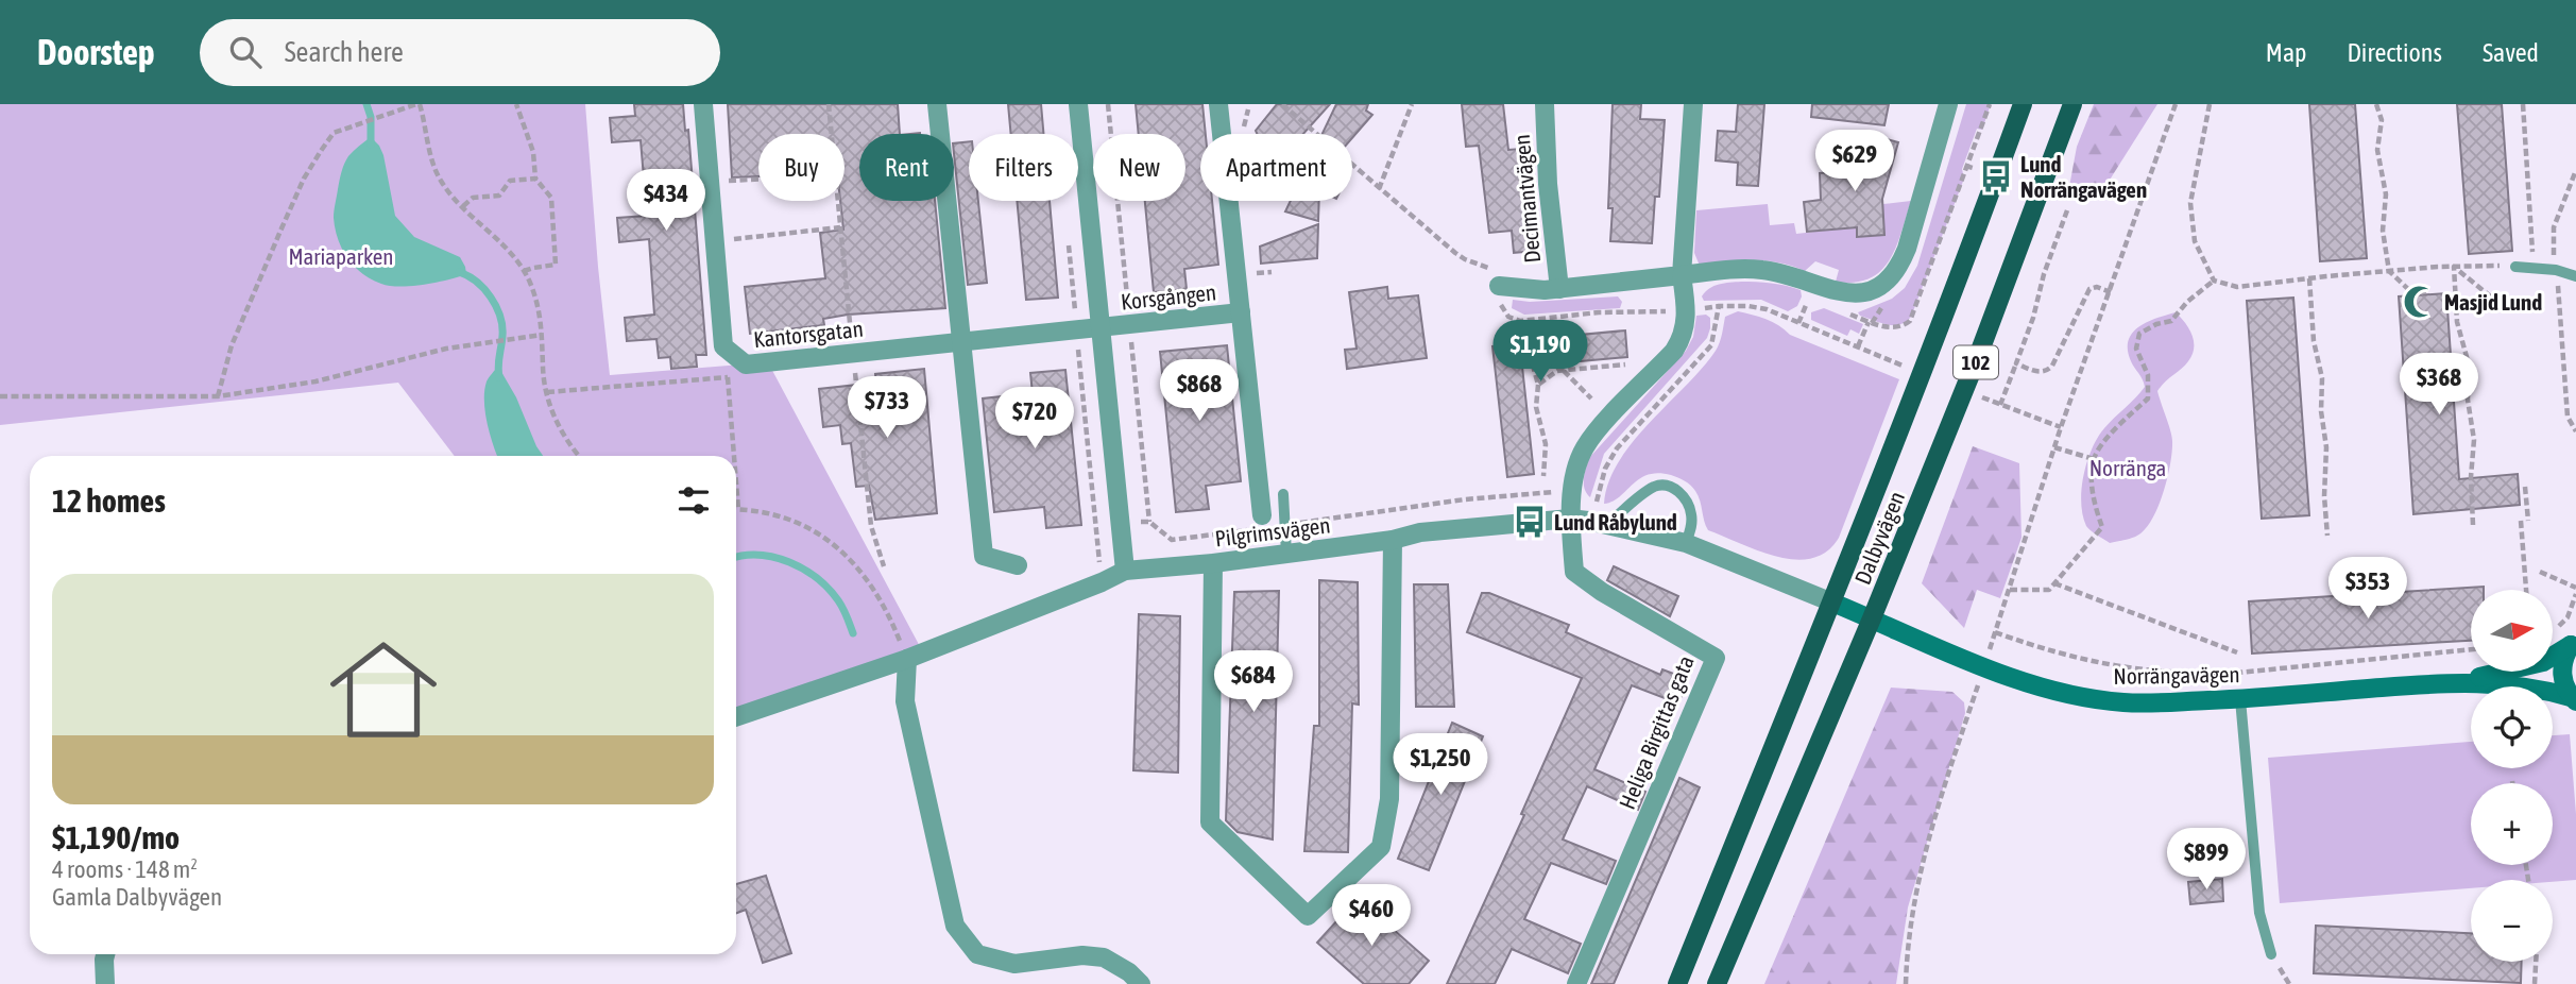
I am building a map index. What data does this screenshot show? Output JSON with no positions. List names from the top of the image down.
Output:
{
  "streets": {
    "main road": ["102", "Dalbyvägen"],
    "street": [
      "Decimantvägen",
      "Korsgången",
      "Kantorsgatan",
      "Pilgrimsvägen",
      "Norrängavägen",
      "Heliga Birgittas gata"
    ]
  },
  "crossings": [
    ["Korsgången", "Kantorsgatan"],
    ["Pilgrimsvägen", "Dalbyvägen"],
    ["Pilgrimsvägen", "Norrängavägen"],
    ["Pilgrimsvägen", "Heliga Birgittas gata"],
    ["Dalbyvägen", "Norrängavägen"]
  ],
  "parks": ["Mariaparken", "Norränga"],
  "places": {
    "bus stop": ["Lund Norrängavägen", "Lund Råbylund"],
    "mosque": ["Masjid Lund"]
  },
  "north": "right",
  "page": {
    "header": "Doorstep",
    "search": "Search here",
    "nav": ["Map", "Directions", "Saved"],
    "price": [
      "$629",
      "$434",
      "$1,190",
      "$368",
      "$868",
      "$733",
      "$720",
      "$353",
      "$684",
      "$1,250",
      "$899",
      "$460"
    ],
    "chip": [
      "Buy",
      "Rent",
      "Filters",
      "New",
      "Apartment"
    ],
    "heading": "12 homes",
    "list": [
      {
        "name": "$1,190/mo",
        "note": "4 rooms · 148 m² · Gamla Dalbyvägen"
      }
    ],
    "map_buttons": ["+", "−"]
  }
}
